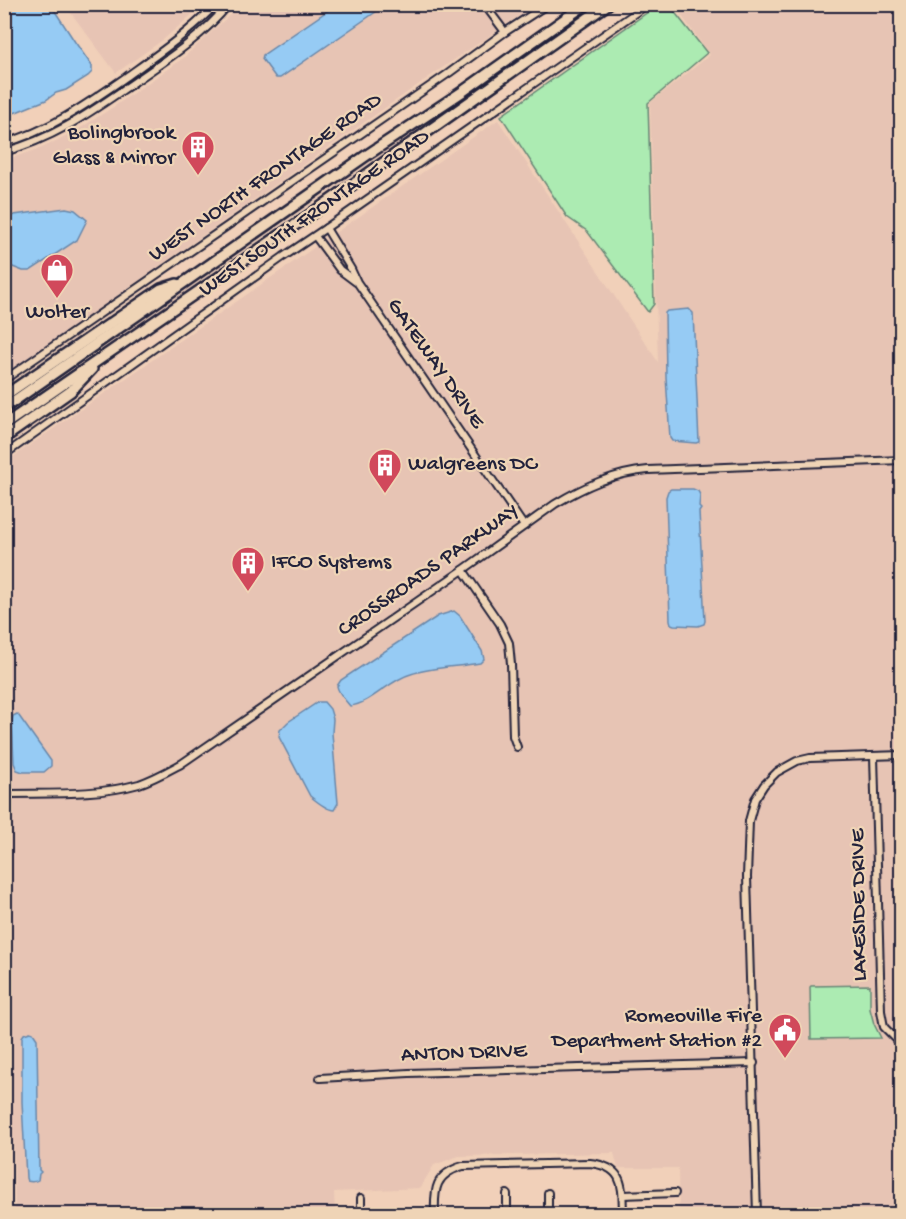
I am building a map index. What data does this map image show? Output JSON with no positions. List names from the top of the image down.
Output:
{
  "streets": {
    "street": [
      "WEST NORTH FRONTAGE ROAD",
      "WEST SOUTH FRONTAGE ROAD",
      "GATEWAY DRIVE",
      "CROSSROADS PARKWAY",
      "LAKESIDE DRIVE",
      "ANTON DRIVE"
    ]
  },
  "crossings": [
    ["WEST SOUTH FRONTAGE ROAD", "GATEWAY DRIVE"],
    ["GATEWAY DRIVE", "CROSSROADS PARKWAY"]
  ],
  "places": {
    "building": ["Bolingbrook Glass & Mirror", "Walgreens DC", "IFCO Systems"],
    "shop": ["Wolter"],
    "public building": ["Romeoville Fire Department Station #2"]
  }
}
